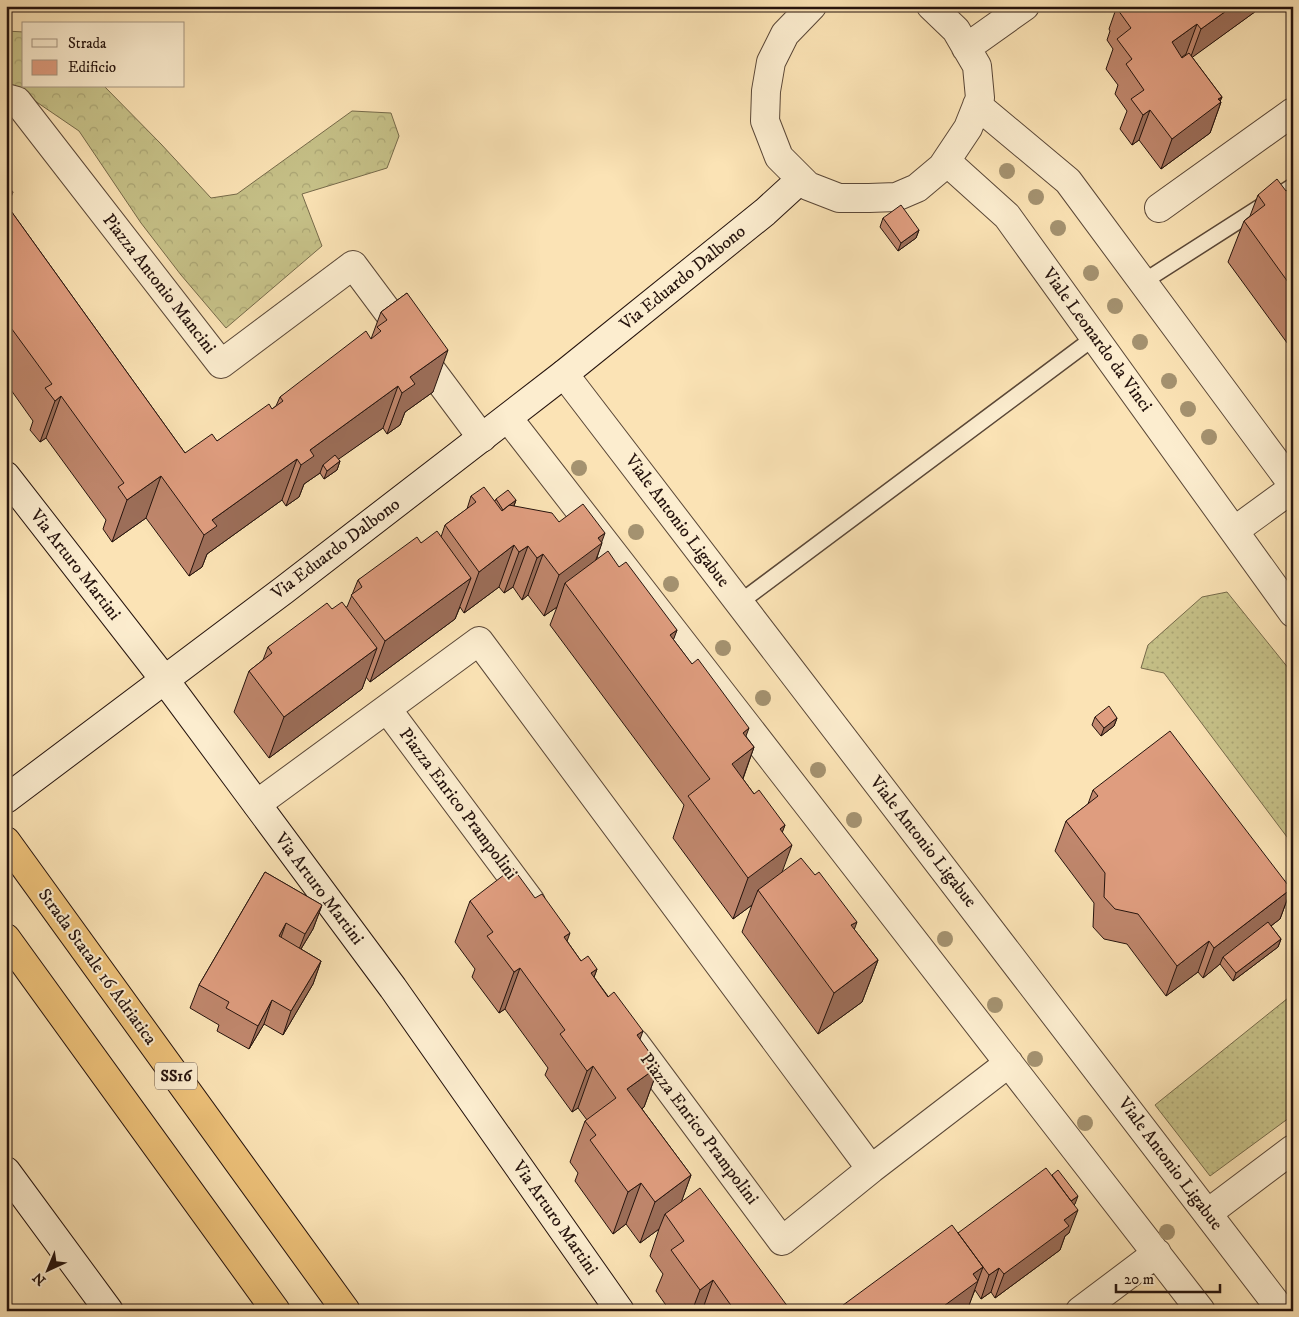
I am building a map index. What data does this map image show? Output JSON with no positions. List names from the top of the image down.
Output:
{
  "streets": {
    "highway": ["Strada Statale 16 Adriatica", "SS16"],
    "street": [
      "Via Eduardo Dalbono",
      "Piazza Antonio Mancini",
      "Viale Leonardo da Vinci",
      "Viale Antonio Ligabue",
      "Via Arturo Martini",
      "Piazza Enrico Prampolini"
    ]
  },
  "crossings": [
    ["Via Eduardo Dalbono", "Piazza Antonio Mancini"],
    ["Via Eduardo Dalbono", "Viale Antonio Ligabue"],
    ["Via Eduardo Dalbono", "Via Arturo Martini"]
  ],
  "legend": ["Strada", "Edificio"],
  "scale_bar": "20 m",
  "north": "bottom left"
}
